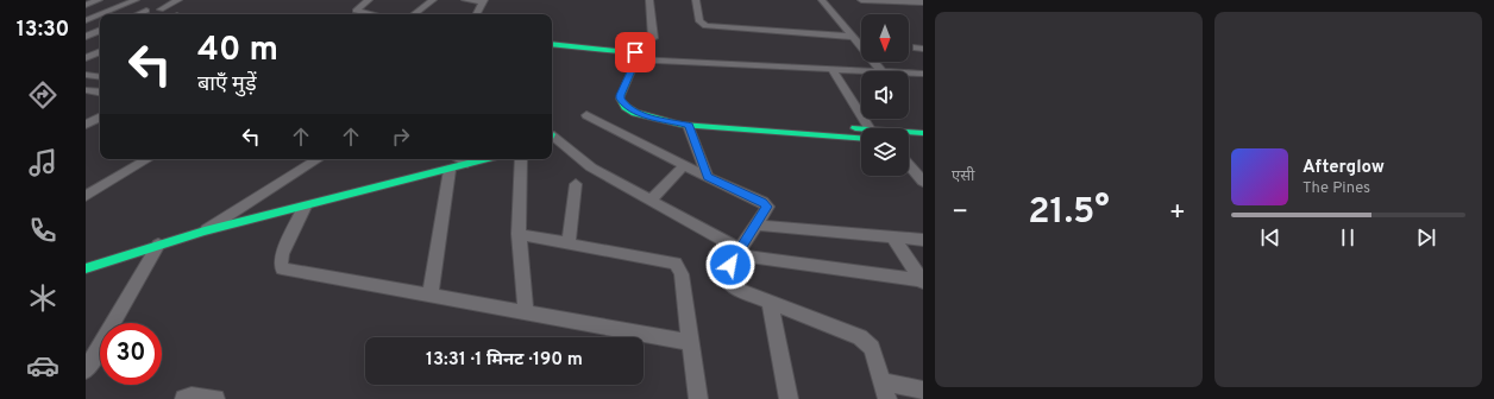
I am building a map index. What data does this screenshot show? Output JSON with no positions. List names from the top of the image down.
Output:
{
  "north": "bottom",
  "page": {
    "tabs": "13:30",
    "tile": "एसी",
    "turn": ["40 m", "बाएँ मुड़ें"],
    "song": ["Afterglow", "The Pines"],
    "heat": ["−", "21.5°", "+"],
    "limit": "30",
    "trip": "13:31 · 1 मिनट · 190 m"
  }
}
